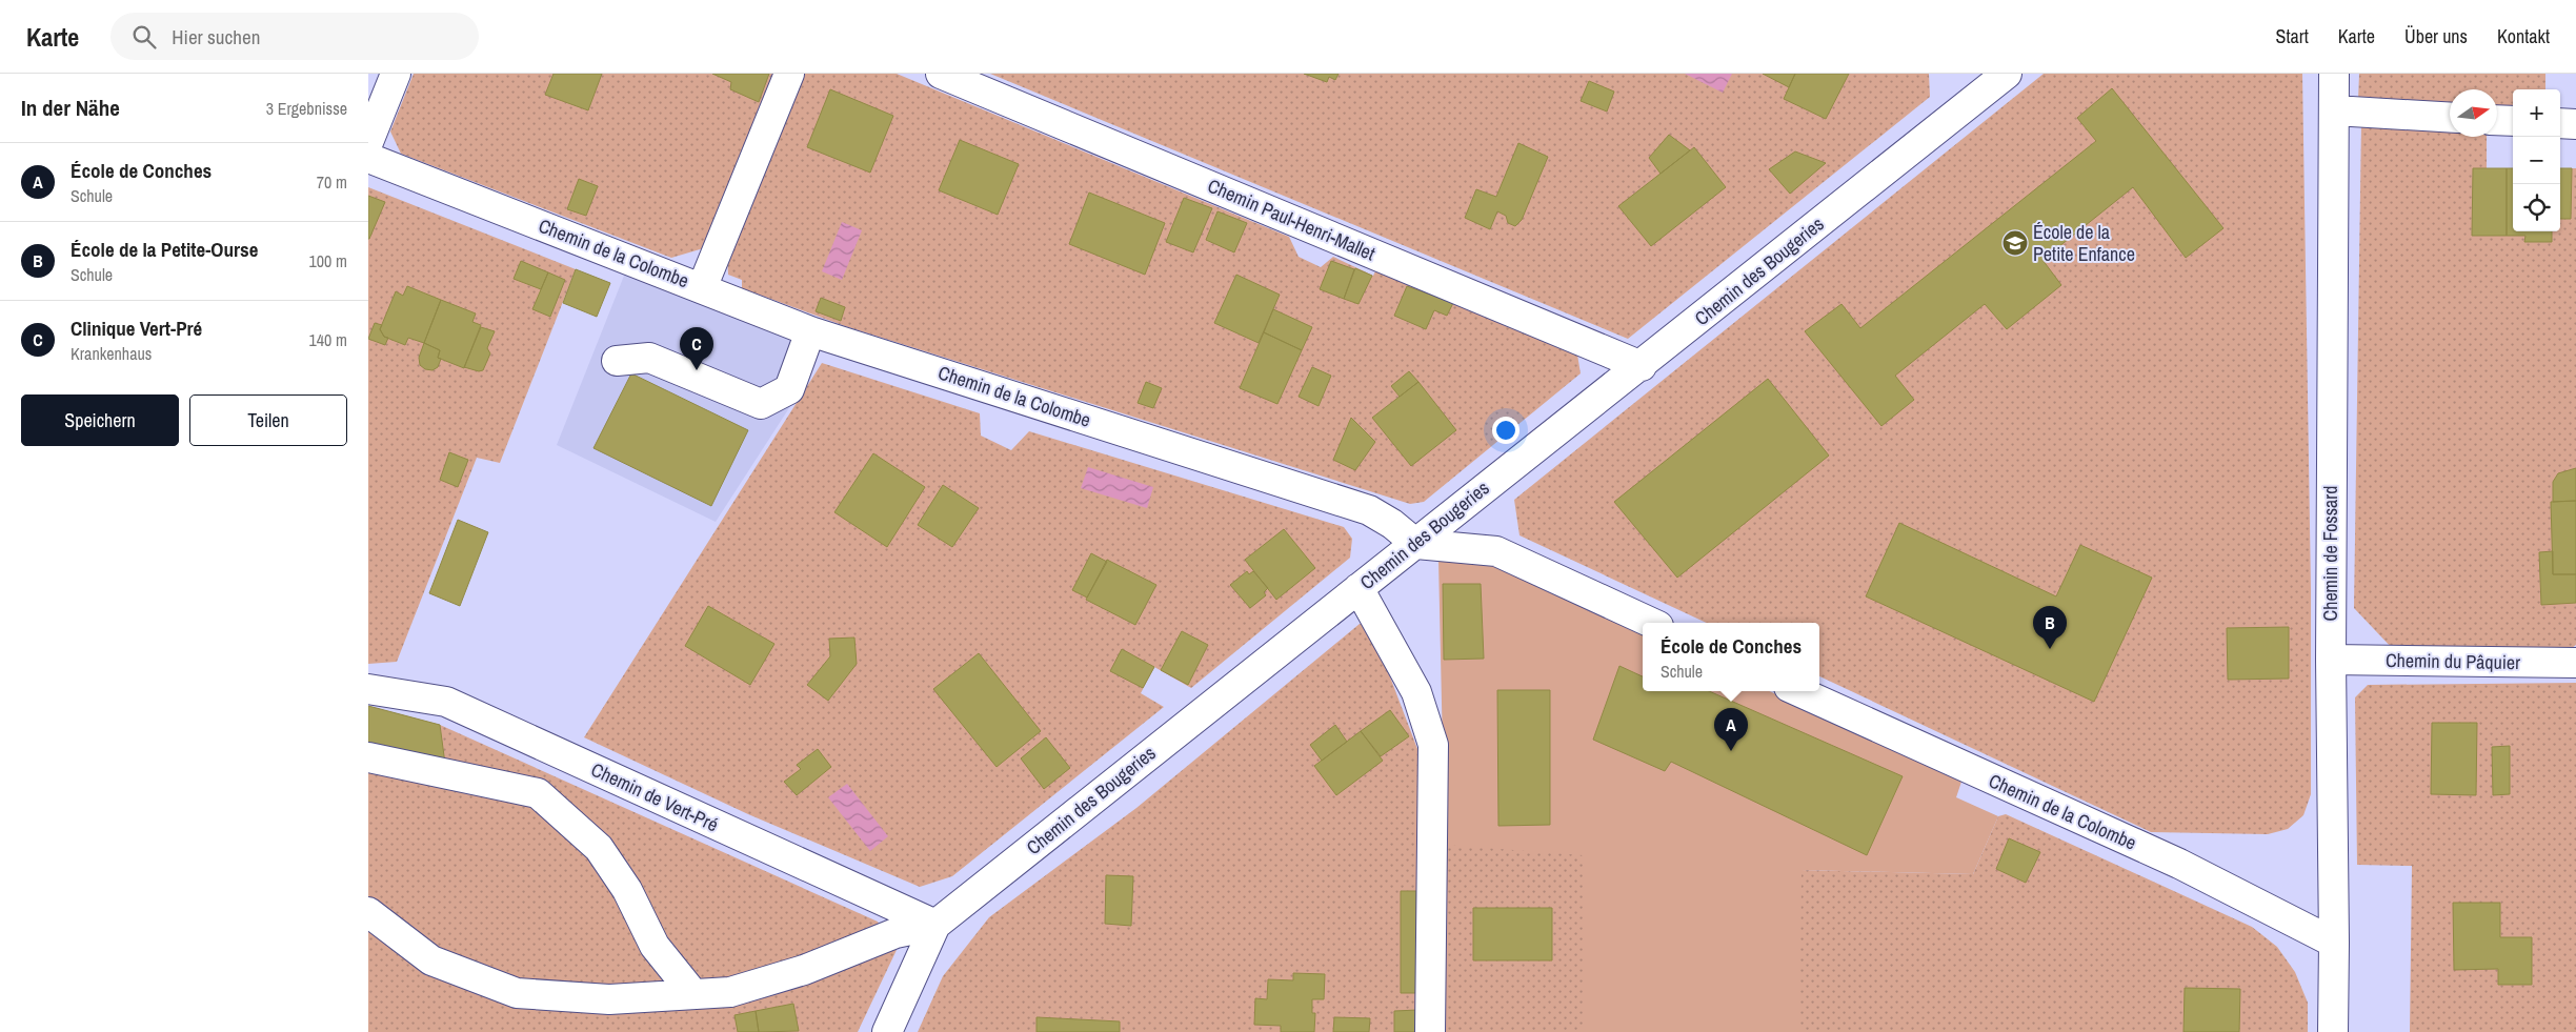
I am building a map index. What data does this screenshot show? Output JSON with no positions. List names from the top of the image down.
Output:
{
  "streets": {
    "street": [
      "Chemin Paul-Henri-Mallet",
      "Chemin de la Colombe",
      "Chemin des Bougeries",
      "Chemin de Fossard",
      "Chemin du Pâquier",
      "Chemin de Vert-Pré"
    ]
  },
  "crossings": [
    ["Chemin Paul-Henri-Mallet", "Chemin des Bougeries"],
    ["Chemin de la Colombe", "Chemin des Bougeries"],
    ["Chemin de la Colombe", "Chemin de Fossard"],
    ["Chemin des Bougeries", "Chemin de Vert-Pré"],
    ["Chemin de Fossard", "Chemin du Pâquier"]
  ],
  "places": {
    "school or university": ["École de la Petite Enfance"]
  },
  "north": "right",
  "page": {
    "header": "Karte",
    "search": "Hier suchen",
    "nav": [
      "Start",
      "Karte",
      "Über uns",
      "Kontakt"
    ],
    "heading": ["In der Nähe", "3 Ergebnisse"],
    "map_buttons": ["+", "−"],
    "list": [
      {
        "mark": "A",
        "name": "École de Conches",
        "note": "Schule",
        "value": "70 m"
      },
      {
        "mark": "B",
        "name": "École de la Petite-Ourse",
        "note": "Schule",
        "value": "100 m"
      },
      {
        "mark": "C",
        "name": "Clinique Vert-Pré",
        "note": "Krankenhaus",
        "value": "140 m"
      }
    ],
    "pins": ["C", "B", "A"],
    "buttons": ["Speichern", "Teilen"],
    "popup": ["École de Conches", "Schule"]
  }
}
